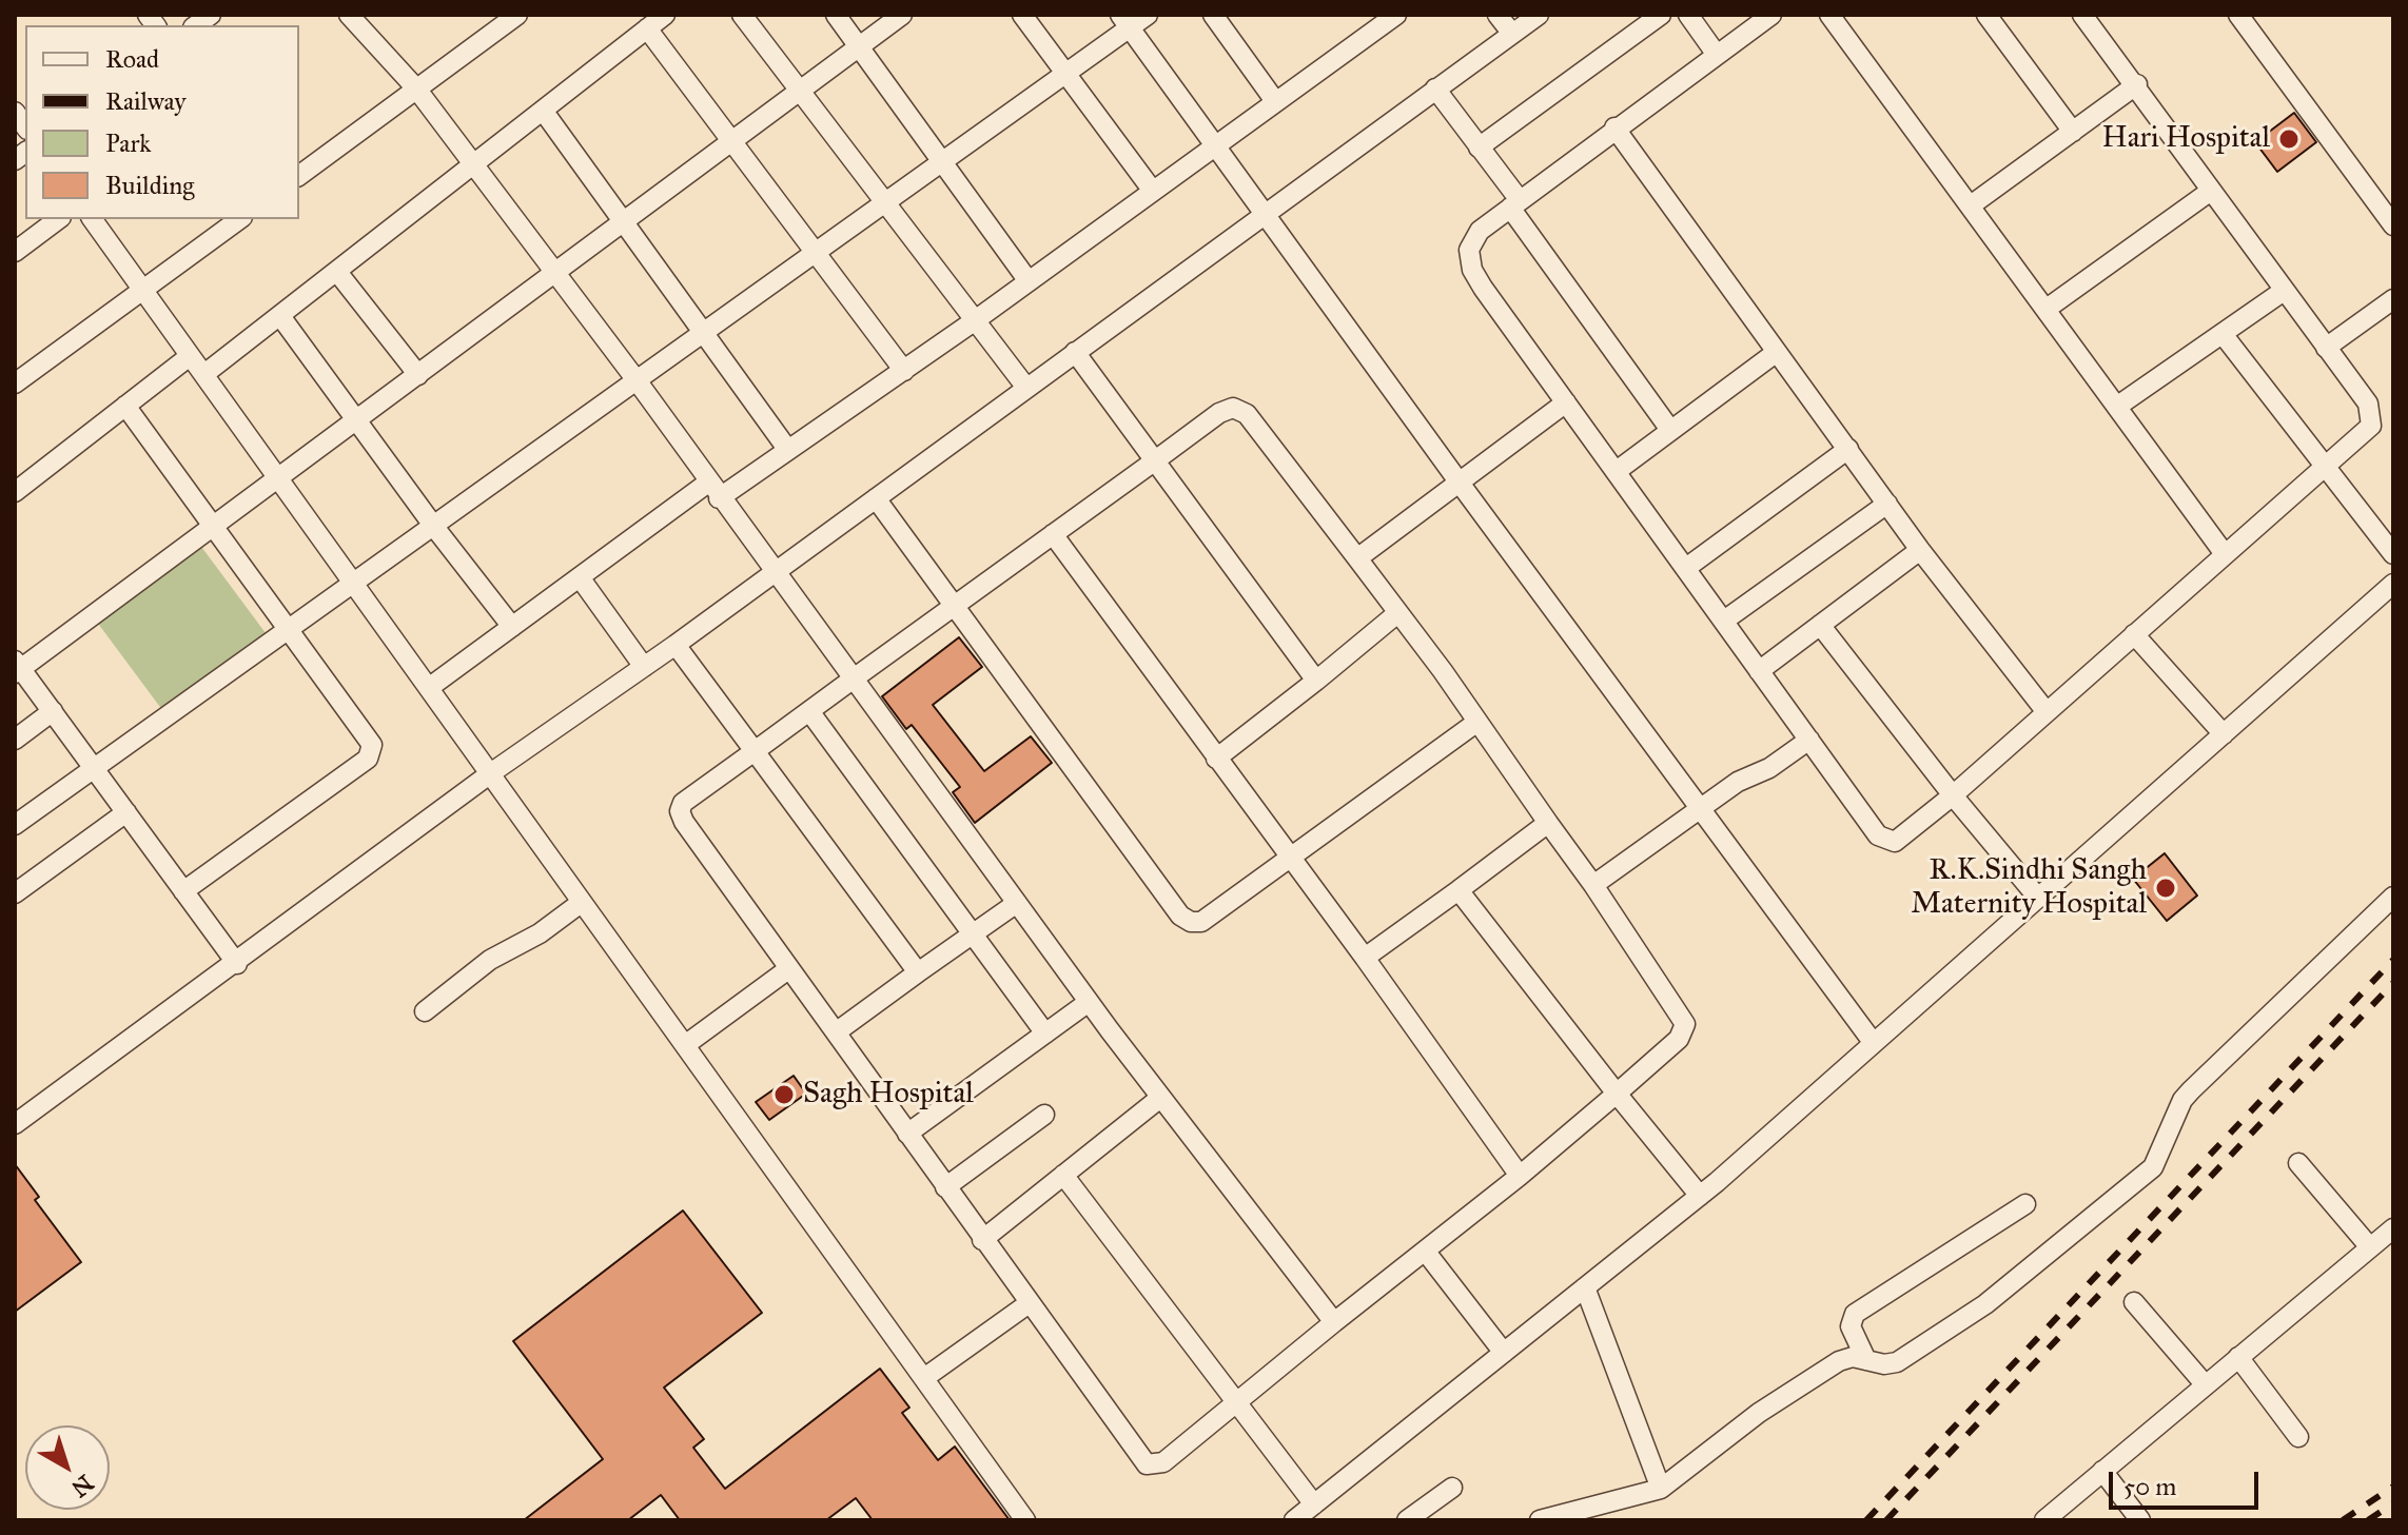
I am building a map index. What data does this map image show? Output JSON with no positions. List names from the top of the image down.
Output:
{
  "places": ["Hari Hospital", "R.K.Sindhi Sangh Maternity Hospital", "Sagh Hospital"],
  "legend": [
    "Road",
    "Railway",
    "Park",
    "Building"
  ],
  "scale_bar": "50 m",
  "north": "bottom right"
}
